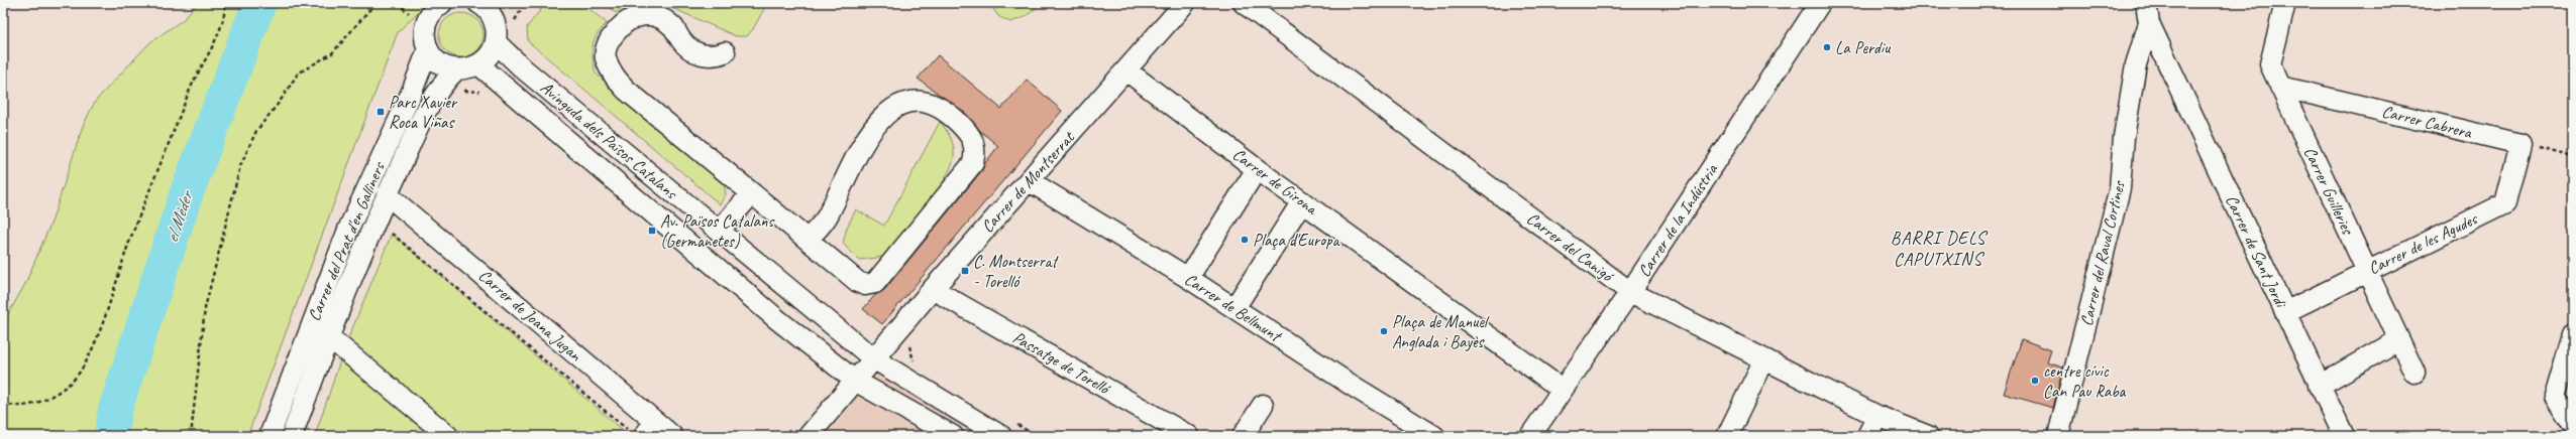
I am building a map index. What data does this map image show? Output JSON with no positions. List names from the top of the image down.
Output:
{
  "streets": {
    "street": [
      "Carrer Cabrera",
      "Avinguda dels Països Catalans",
      "Carrer de Girona",
      "Carrer de Montserrat",
      "Carrer Guilleries",
      "Carrer de la Indústria",
      "Carrer del Prat d'en Galliners",
      "Carrer de les Agudes",
      "Carrer del Canigó",
      "Carrer de Sant Jordi",
      "Carrer del Raval Cortines",
      "Carrer de Bellmunt",
      "Carrer de Joana Jugan",
      "Passatge de Torelló"
    ]
  },
  "crossings": [
    ["Carrer Cabrera", "Carrer Guilleries"],
    ["Carrer Cabrera", "Carrer de les Agudes"],
    ["Avinguda dels Països Catalans", "Carrer de Montserrat"],
    ["Carrer de Girona", "Carrer de Montserrat"],
    ["Carrer de Girona", "Carrer de la Indústria"],
    ["Carrer de Montserrat", "Carrer de Bellmunt"],
    ["Carrer de Montserrat", "Passatge de Torelló"],
    ["Carrer Guilleries", "Carrer de les Agudes"],
    ["Carrer de la Indústria", "Carrer del Canigó"],
    ["Carrer del Prat d'en Galliners", "Carrer de Joana Jugan"],
    ["Carrer de les Agudes", "Carrer de Sant Jordi"],
    ["Carrer de Sant Jordi", "Carrer del Raval Cortines"]
  ],
  "districts": ["BARRI DELS CAPUTXINS"],
  "water": ["el Mèder"],
  "places": {
    "other": [
      "La Perdiu",
      "Plaça d'Europa",
      "Plaça de Manuel Anglada i Bayès",
      "centre cívic Can Pau Raba"
    ],
    "transit": ["Parc Xavier Roca Viñas", "Av. Països Catalans (Germanetes)", "C. Montserrat - Torelló"]
  }
}
